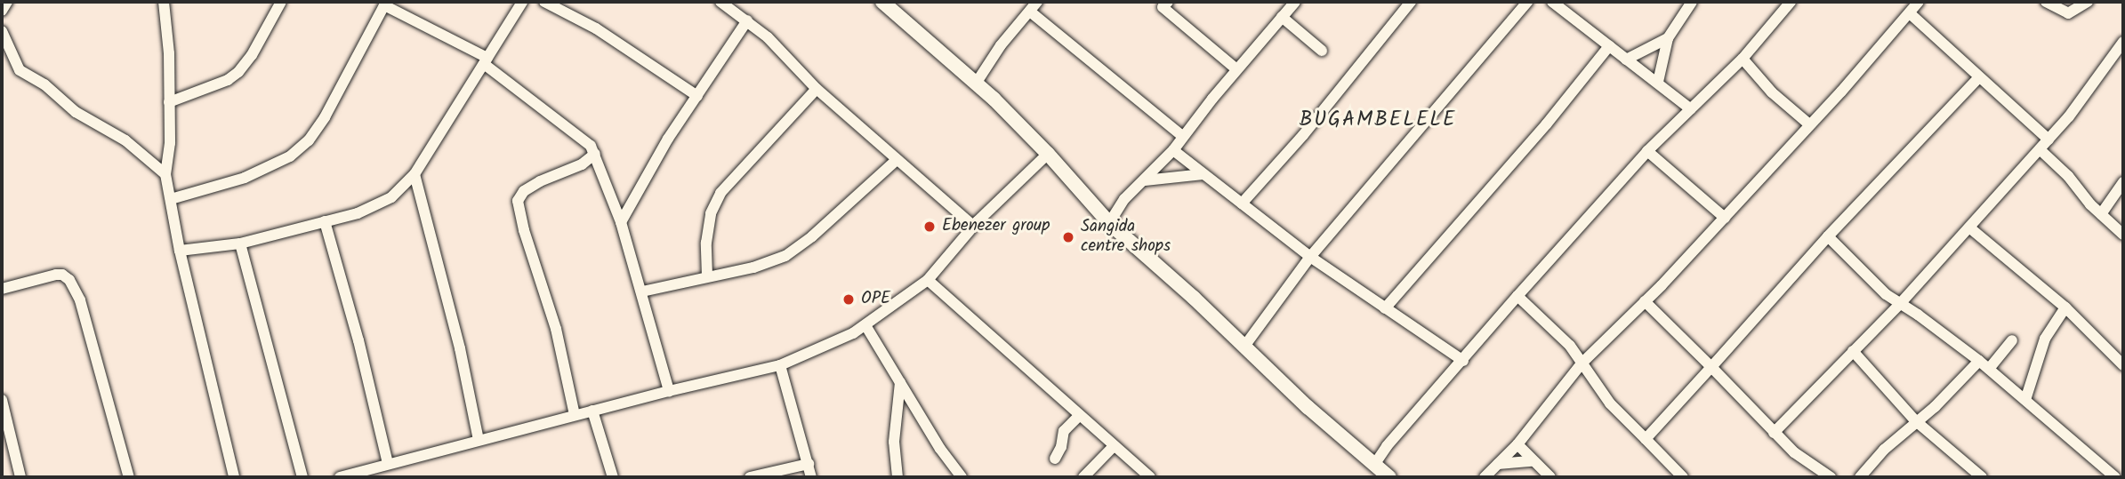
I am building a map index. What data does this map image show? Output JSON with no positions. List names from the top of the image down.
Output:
{
  "districts": ["BUGAMBELELE"],
  "places": ["Ebenezer group", "Sangida centre shops", "OPE"]
}
